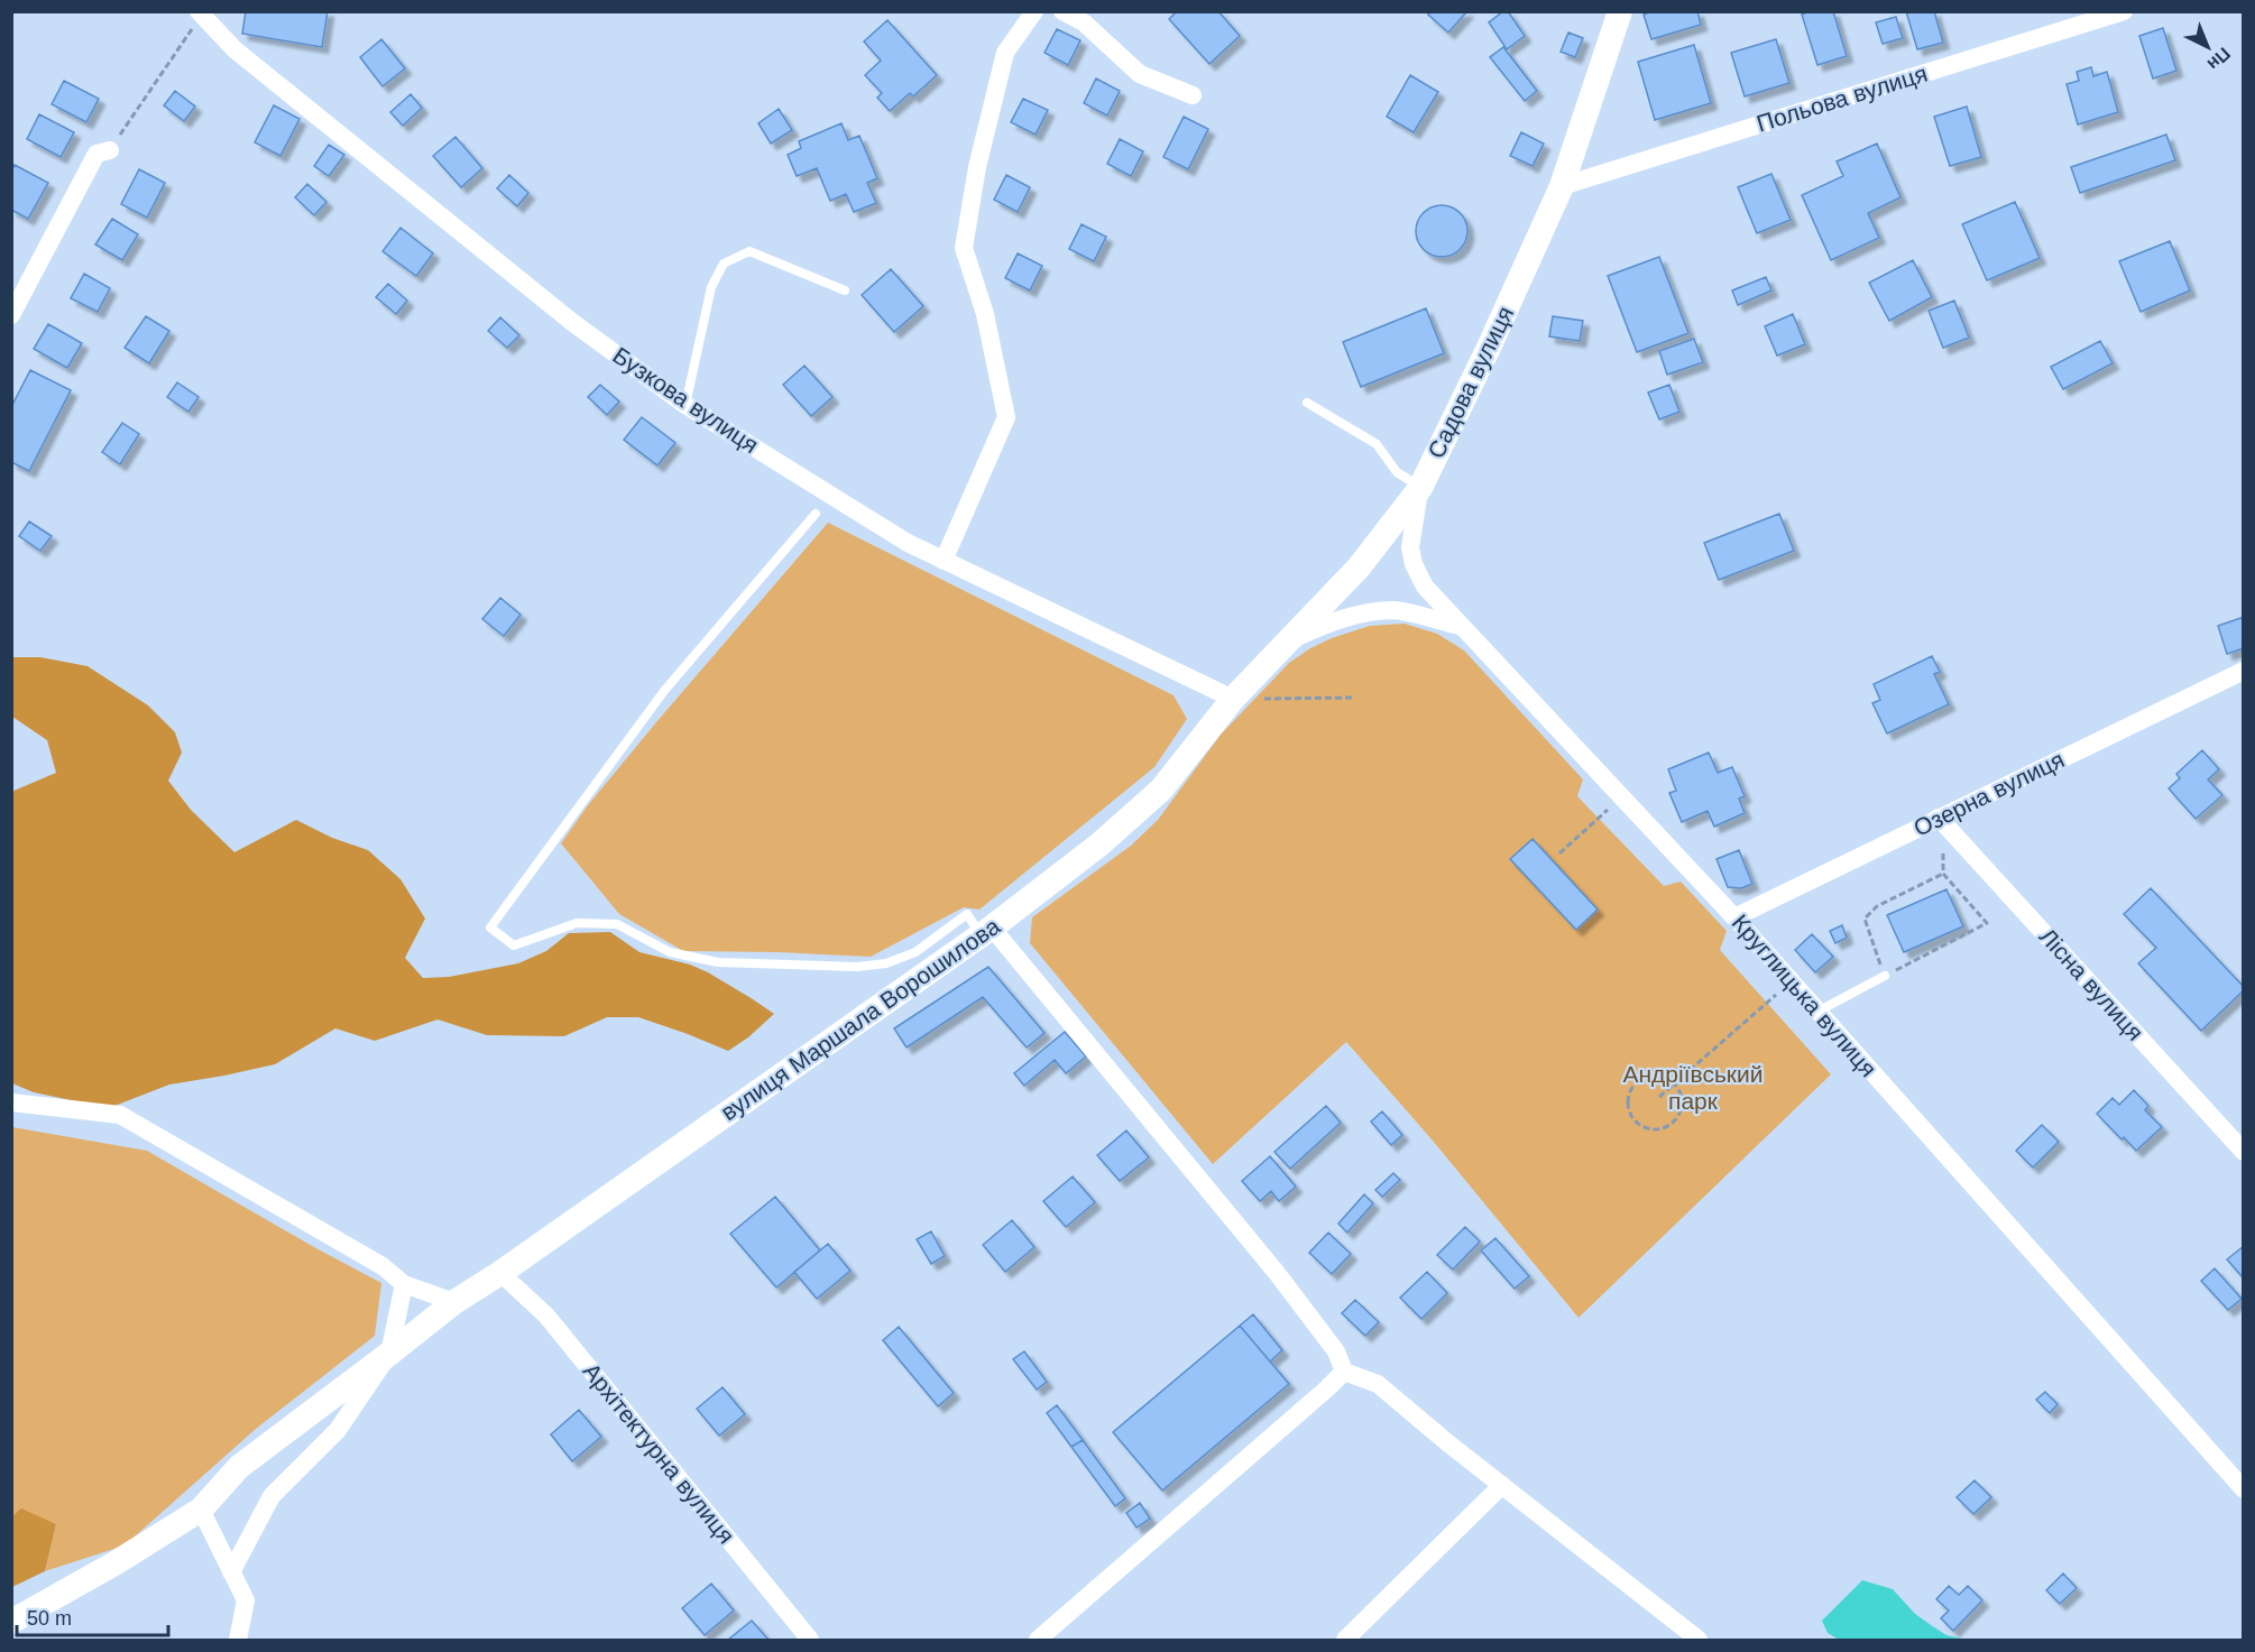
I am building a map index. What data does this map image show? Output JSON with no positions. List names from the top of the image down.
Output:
{
  "streets": {
    "street": [
      "Польова вулиця",
      "Садова вулиця",
      "Бузкова вулиця",
      "Озерна вулиця",
      "Лісна вулиця",
      "Круглицька вулиця",
      "вулиця Маршала Ворошилова",
      "Архітектурна вулиця"
    ]
  },
  "crossings": [
    ["Польова вулиця", "Садова вулиця"],
    ["Садова вулиця", "Бузкова вулиця"],
    ["Садова вулиця", "Круглицька вулиця"],
    ["Садова вулиця", "вулиця Маршала Ворошилова"],
    ["Бузкова вулиця", "вулиця Маршала Ворошилова"],
    ["Озерна вулиця", "Лісна вулиця"],
    ["Озерна вулиця", "Круглицька вулиця"],
    ["вулиця Маршала Ворошилова", "Архітектурна вулиця"]
  ],
  "parks": ["Андріївський парк"],
  "scale_bar": "50 m",
  "north": "bottom right"
}
